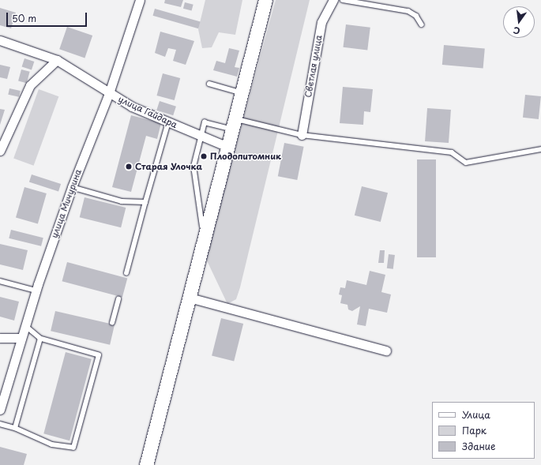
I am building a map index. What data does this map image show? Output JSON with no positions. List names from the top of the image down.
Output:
{
  "streets": {
    "street": ["Светлая улица", "улица Гайдара", "улица Мичурина"]
  },
  "crossings": [
    ["улица Гайдара", "улица Мичурина"]
  ],
  "places": ["Плодопитомник", "Старая Улочка"],
  "legend": ["Улица", "Парк", "Здание"],
  "scale_bar": "50 m",
  "north": "bottom"
}
